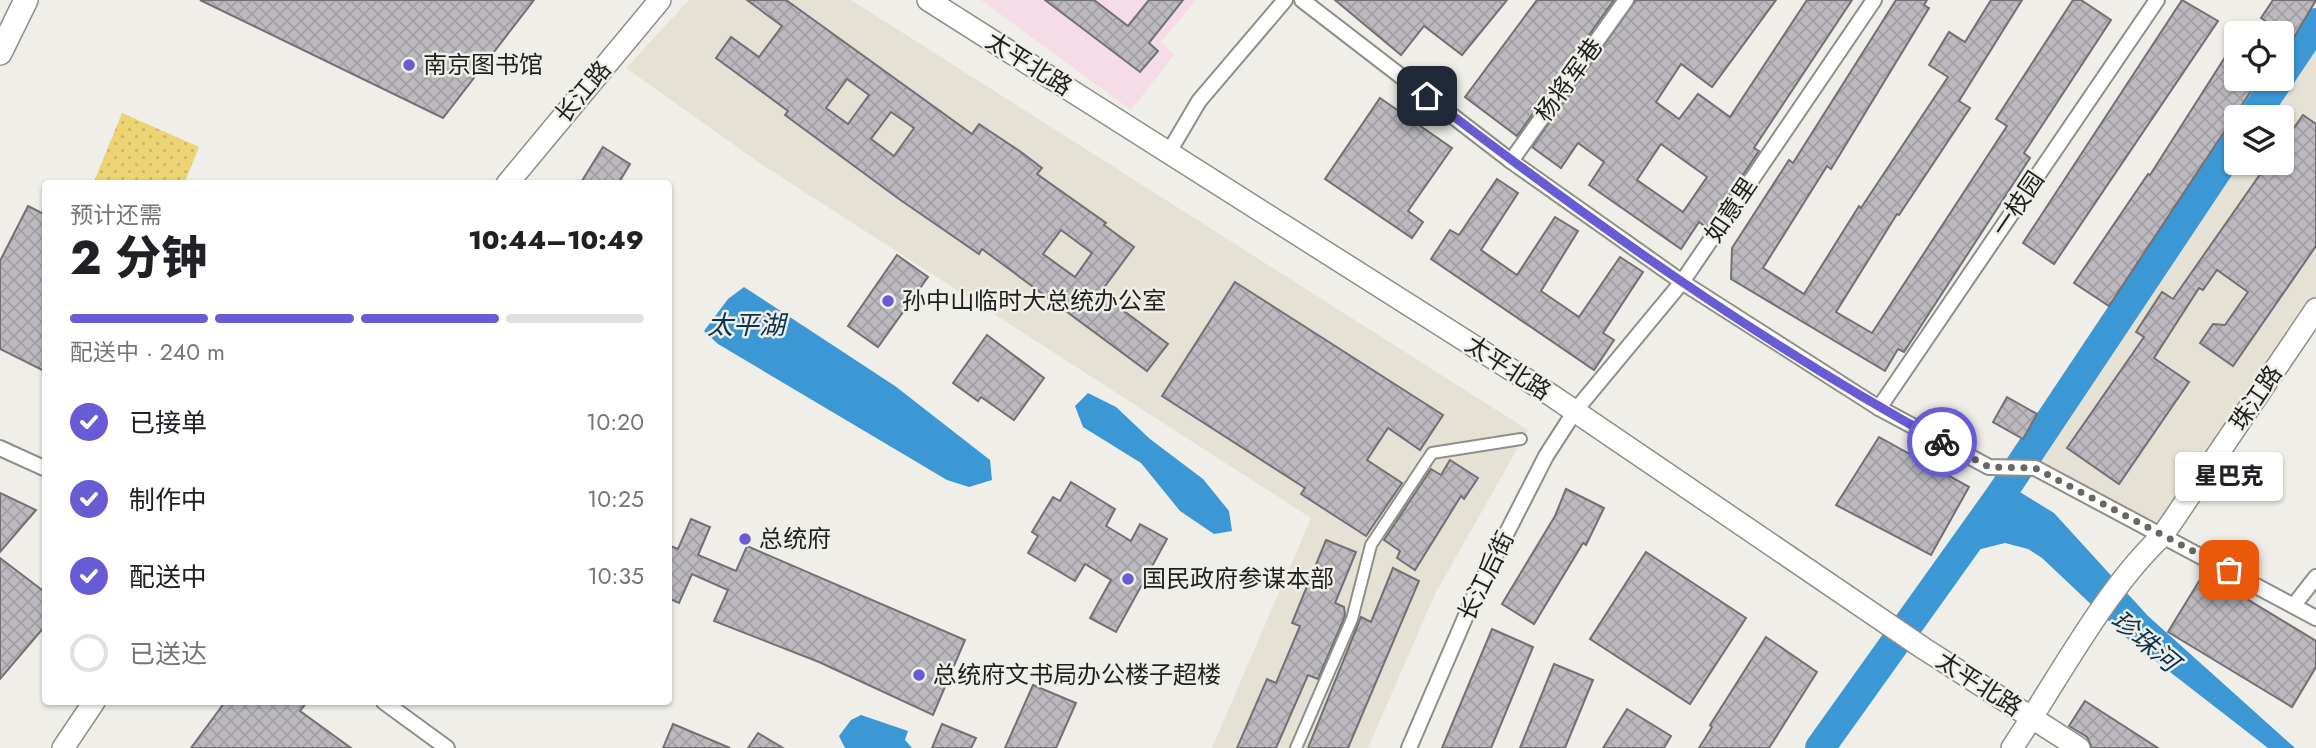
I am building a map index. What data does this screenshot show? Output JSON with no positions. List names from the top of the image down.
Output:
{
  "streets": {
    "main road": ["太平北路", "长江路", "珠江路"],
    "street": [
      "杨将军巷",
      "一枝园",
      "如意里",
      "长江后街"
    ]
  },
  "crossings": [
    ["太平北路", "如意里"],
    ["太平北路", "珠江路"],
    ["太平北路", "长江后街"],
    ["如意里", "长江后街"]
  ],
  "water": ["太平湖", "珍珠河"],
  "places": [
    "南京图书馆",
    "孙中山临时大总统办公室",
    "总统府",
    "星巴克",
    "国民政府参谋本部",
    "总统府文书局办公楼子超楼"
  ],
  "page": {
    "heading": ["2 分钟", "预计还需", "10:44–10:49"],
    "bar": "配送中 · 240 m",
    "list": [
      ["已接单", "10:20"],
      ["制作中", "10:25"],
      ["配送中", "10:35"],
      "已送达"
    ],
    "bubble": "星巴克"
  }
}
